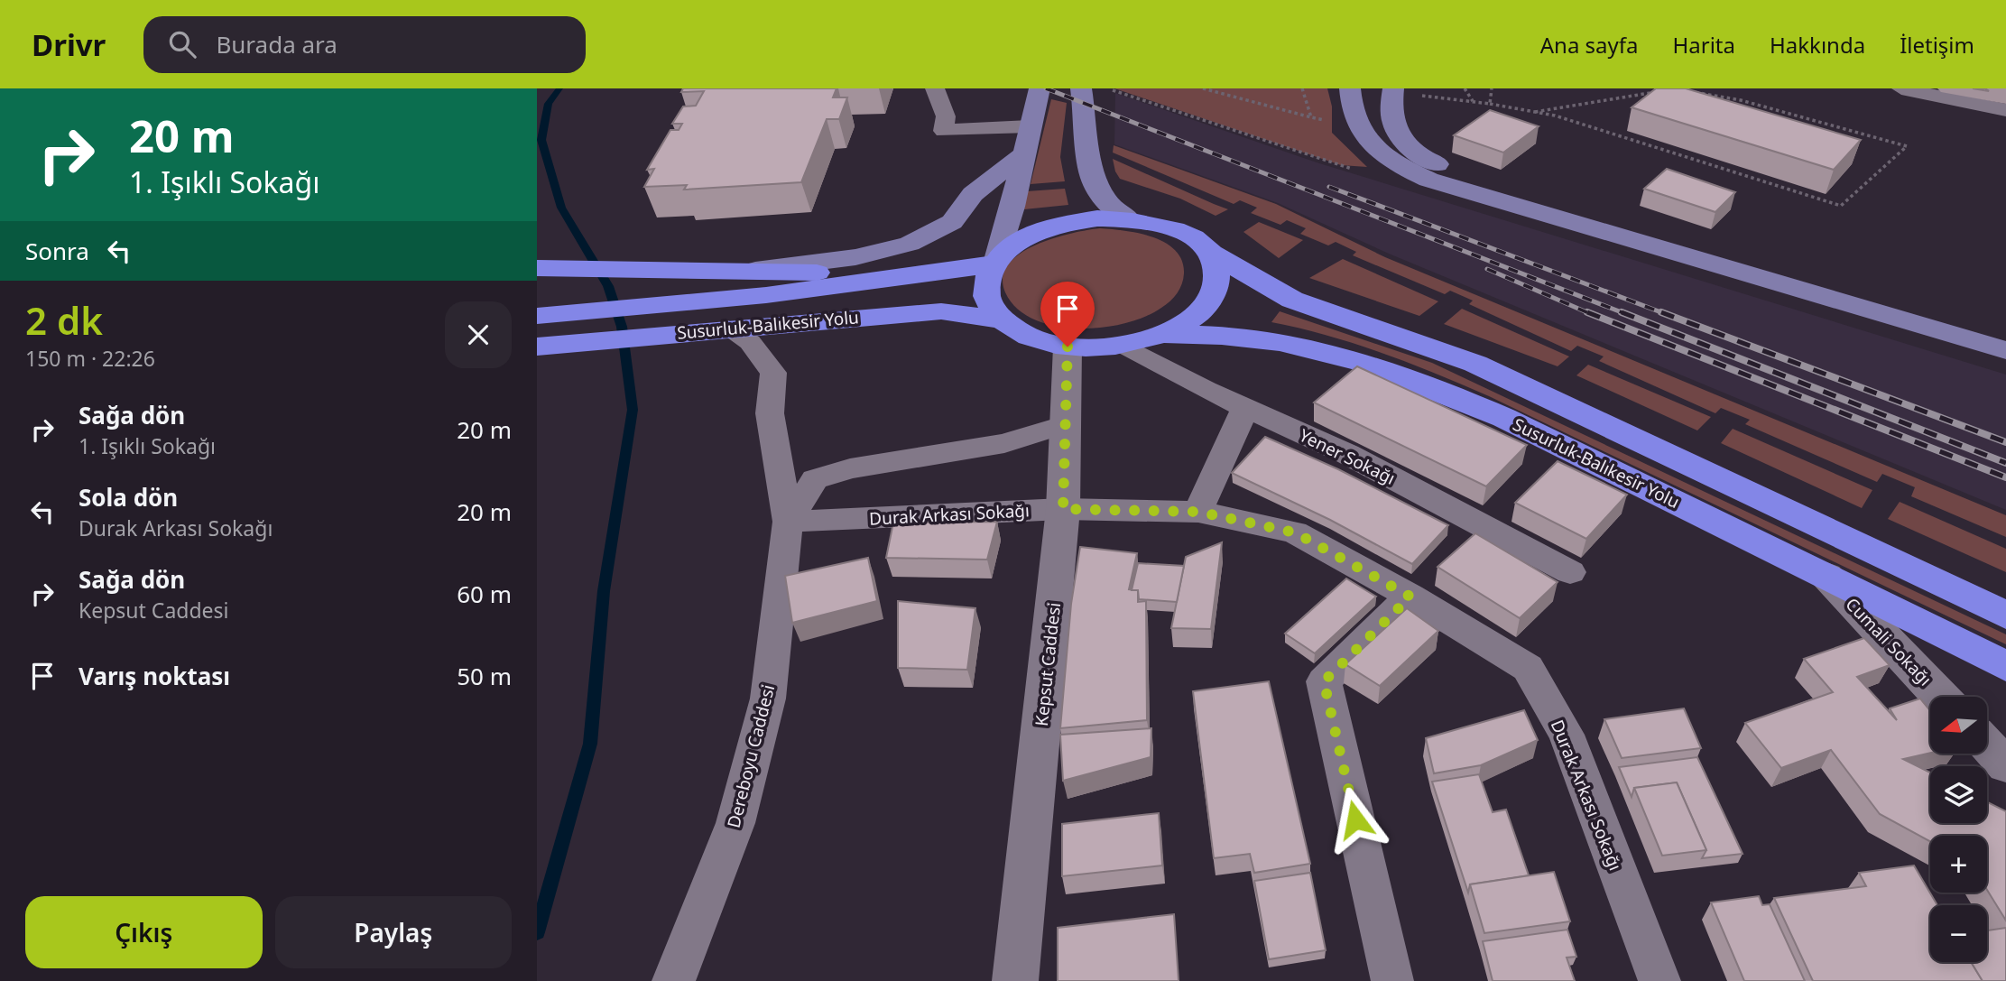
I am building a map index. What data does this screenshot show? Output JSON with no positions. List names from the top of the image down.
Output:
{
  "streets": {
    "highway": ["Susurluk-Balıkesir Yolu"],
    "street": [
      "Yener Sokağı",
      "Durak Arkası Sokağı",
      "Cumali Sokağı",
      "Kepsut Caddesi",
      "Dereboyu Caddesi"
    ]
  },
  "crossings": [
    ["Susurluk-Balıkesir Yolu", "Yener Sokağı"],
    ["Susurluk-Balıkesir Yolu", "Cumali Sokağı"],
    ["Susurluk-Balıkesir Yolu", "Kepsut Caddesi"],
    ["Yener Sokağı", "Kepsut Caddesi"],
    ["Durak Arkası Sokağı", "Kepsut Caddesi"],
    ["Durak Arkası Sokağı", "Dereboyu Caddesi"]
  ],
  "north": "left",
  "page": {
    "header": "Drivr",
    "search": "Burada ara",
    "nav": [
      "Ana sayfa",
      "Harita",
      "Hakkında",
      "İletişim"
    ],
    "turn": ["20 m", "1. Işıklı Sokağı"],
    "then": "Sonra",
    "heading": ["2 dk", "150 m · 22:26"],
    "list": [
      {
        "name": "Sağa dön",
        "note": "1. Işıklı Sokağı",
        "value": "20 m"
      },
      {
        "name": "Sola dön",
        "note": "Durak Arkası Sokağı",
        "value": "20 m"
      },
      {
        "name": "Sağa dön",
        "note": "Kepsut Caddesi",
        "value": "60 m"
      },
      {
        "name": "Varış noktası",
        "value": "50 m"
      }
    ],
    "map_buttons": ["+", "−"],
    "buttons": ["Çıkış", "Paylaş"]
  }
}
